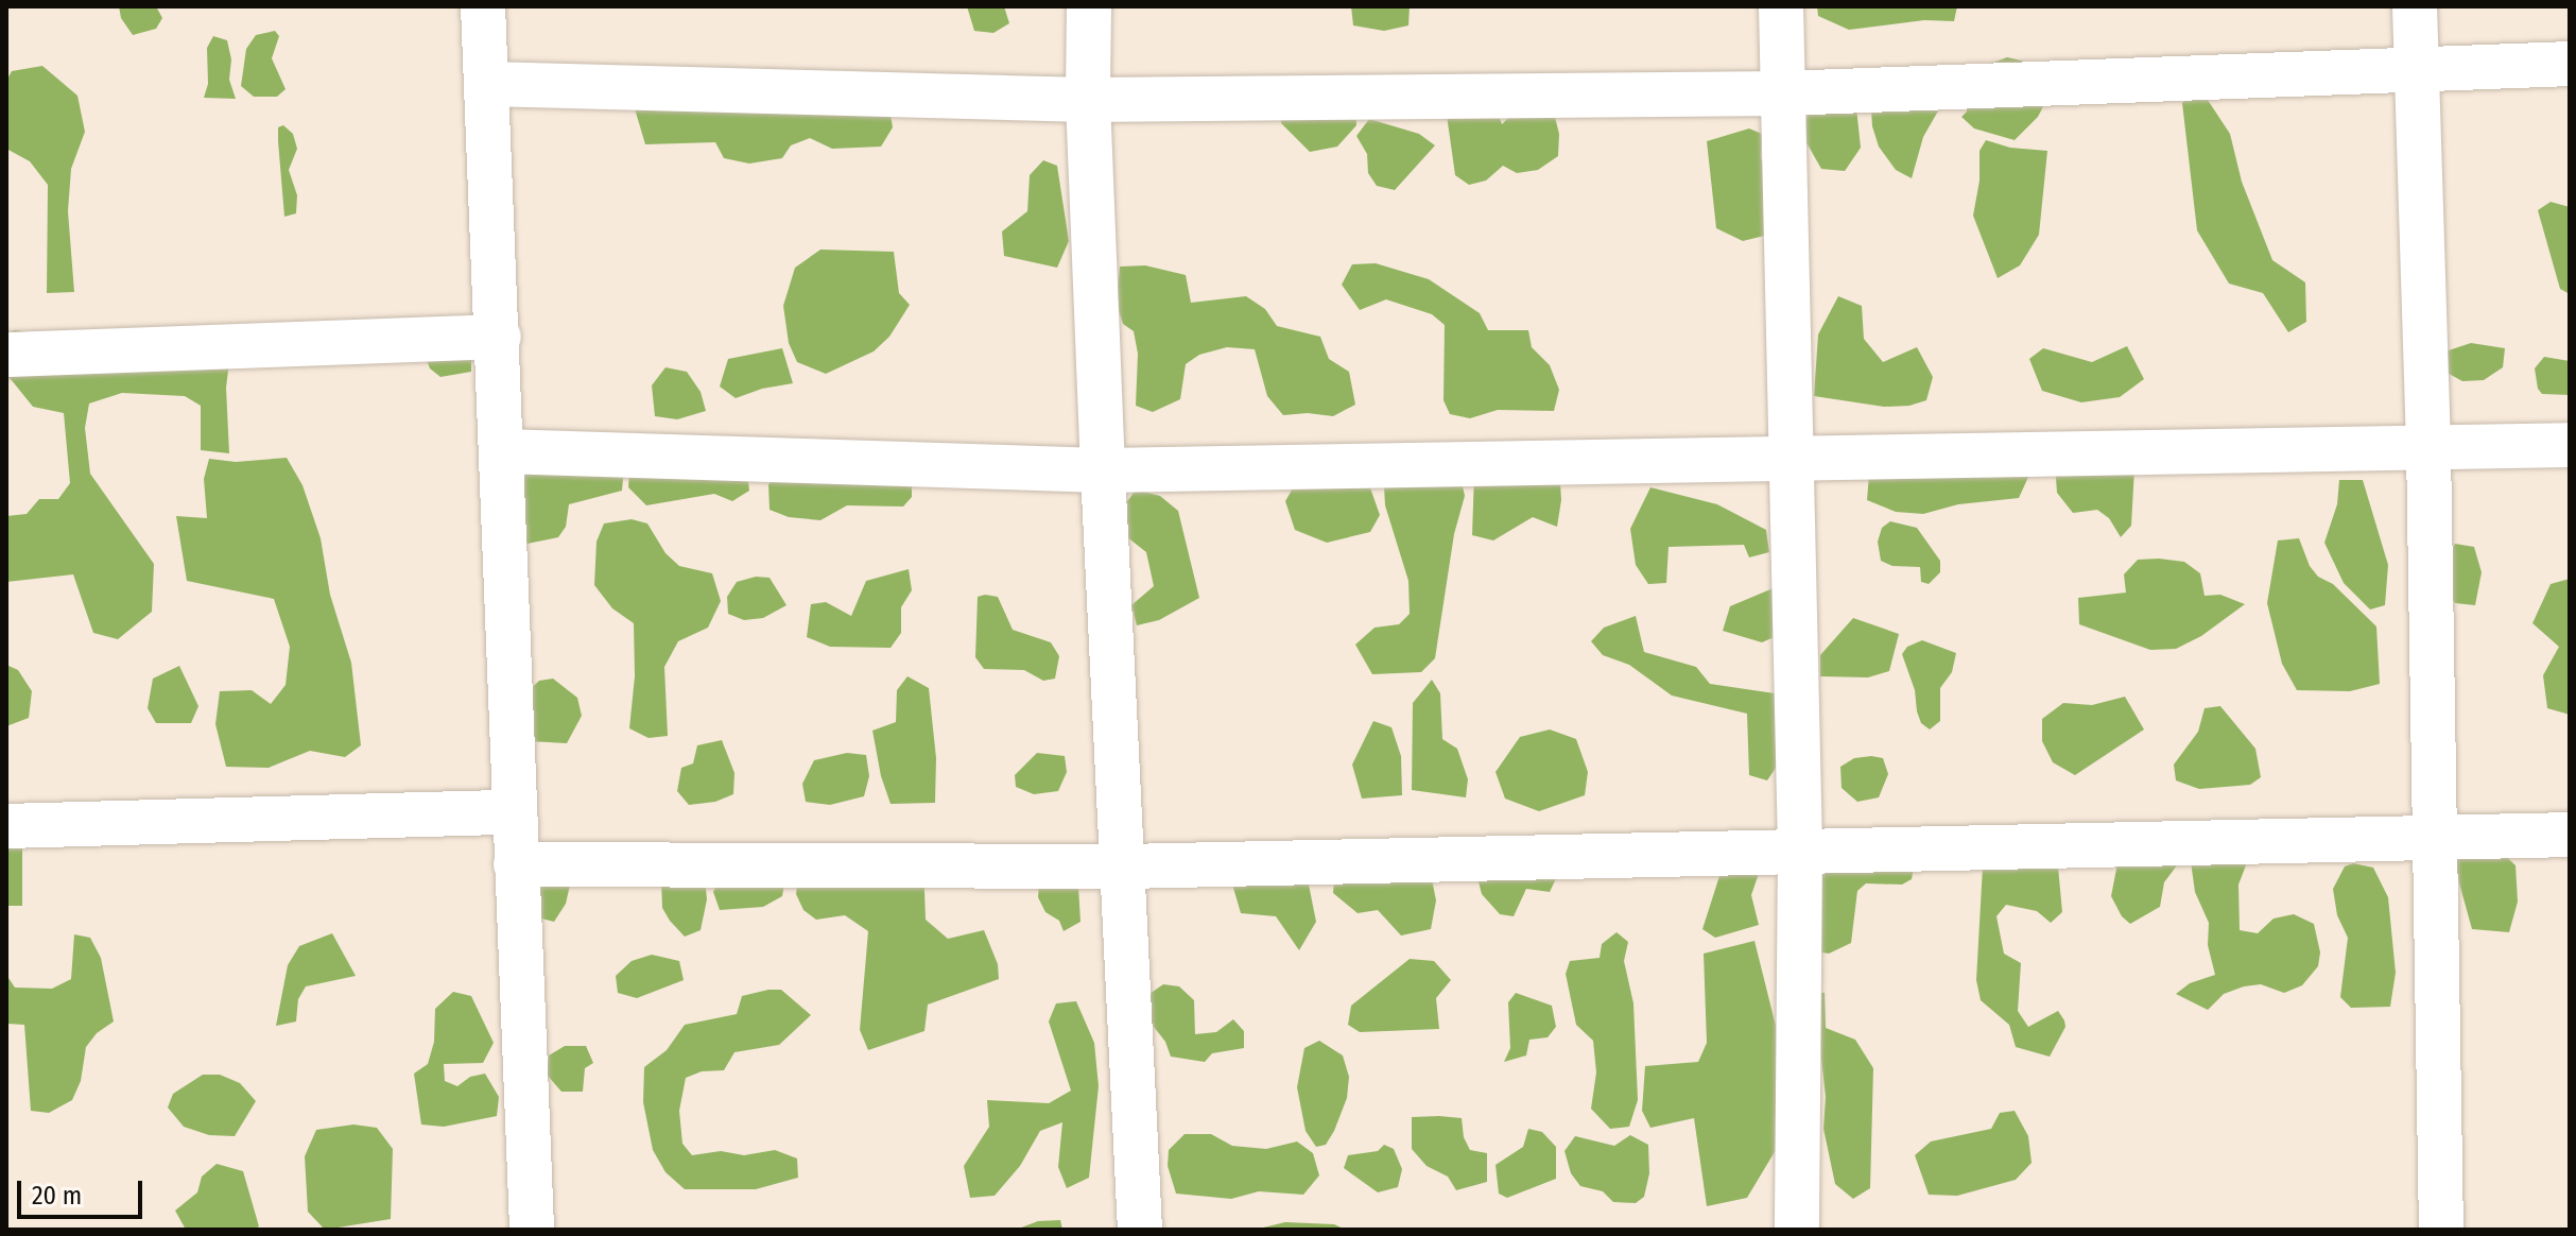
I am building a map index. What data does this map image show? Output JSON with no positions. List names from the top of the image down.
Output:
{
  "scale_bar": "20 m"
}
